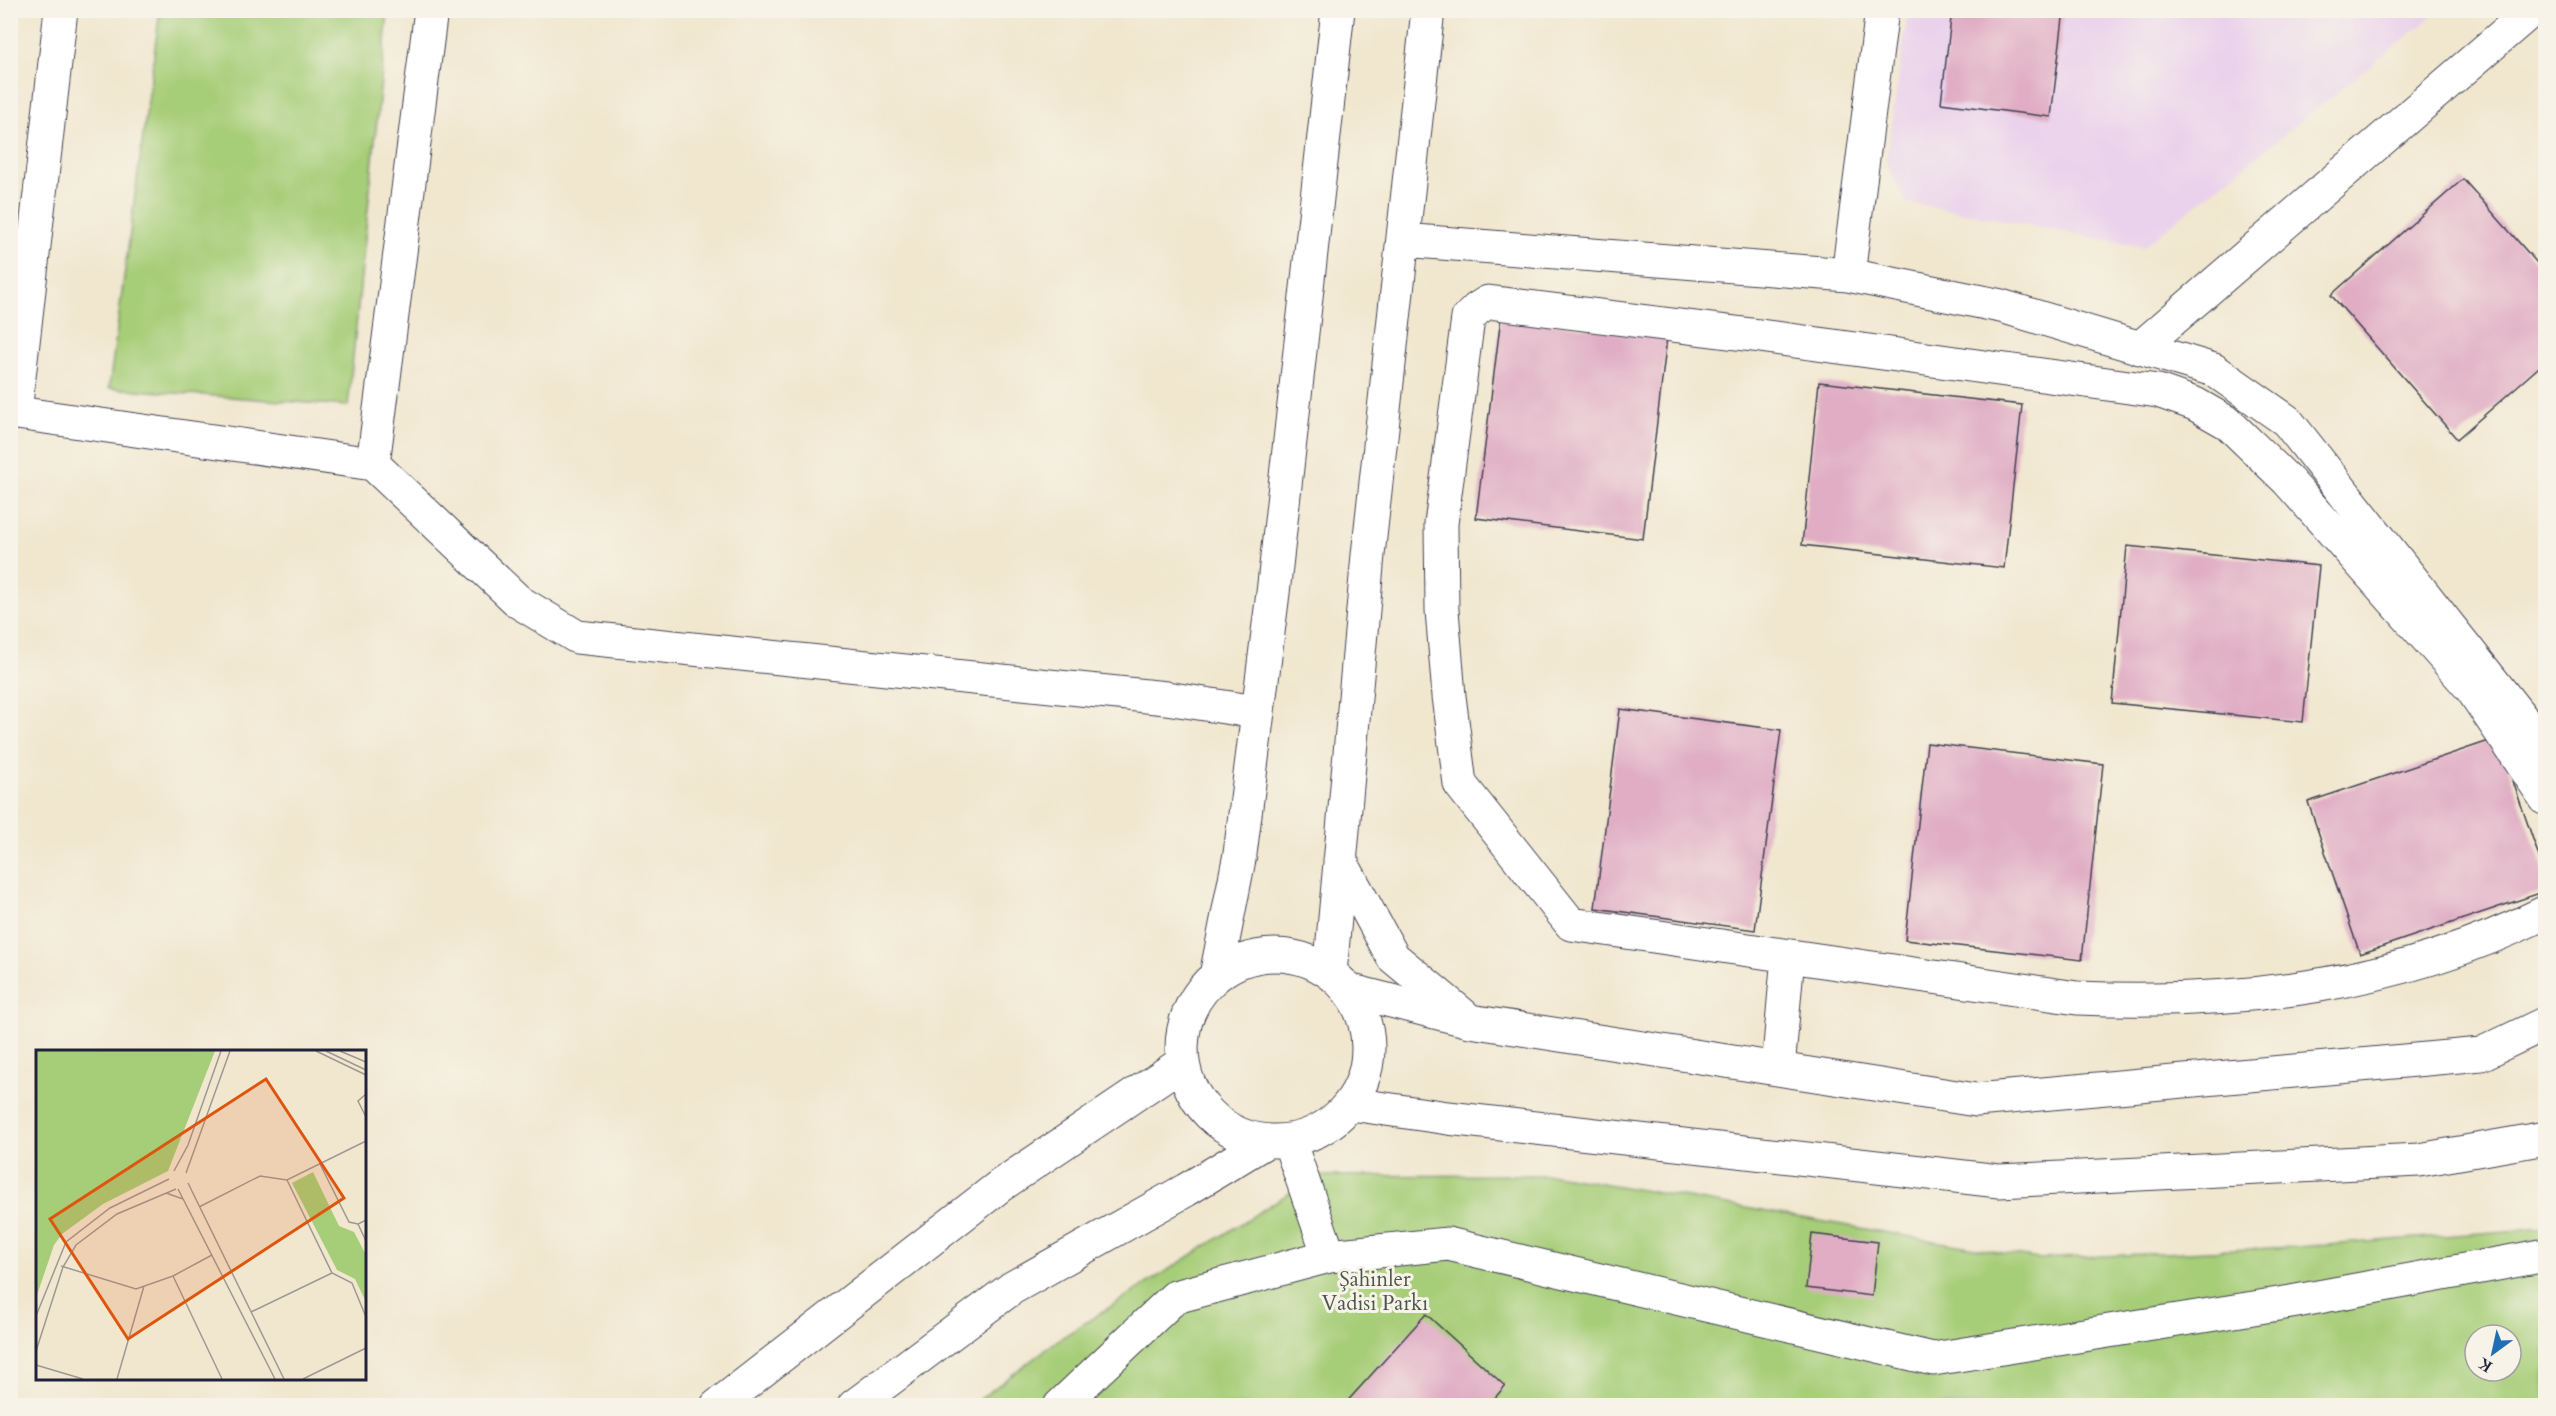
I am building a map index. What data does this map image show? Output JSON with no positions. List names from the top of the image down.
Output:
{
  "parks": ["Şahinler Vadisi Parkı"],
  "north": "bottom left"
}
